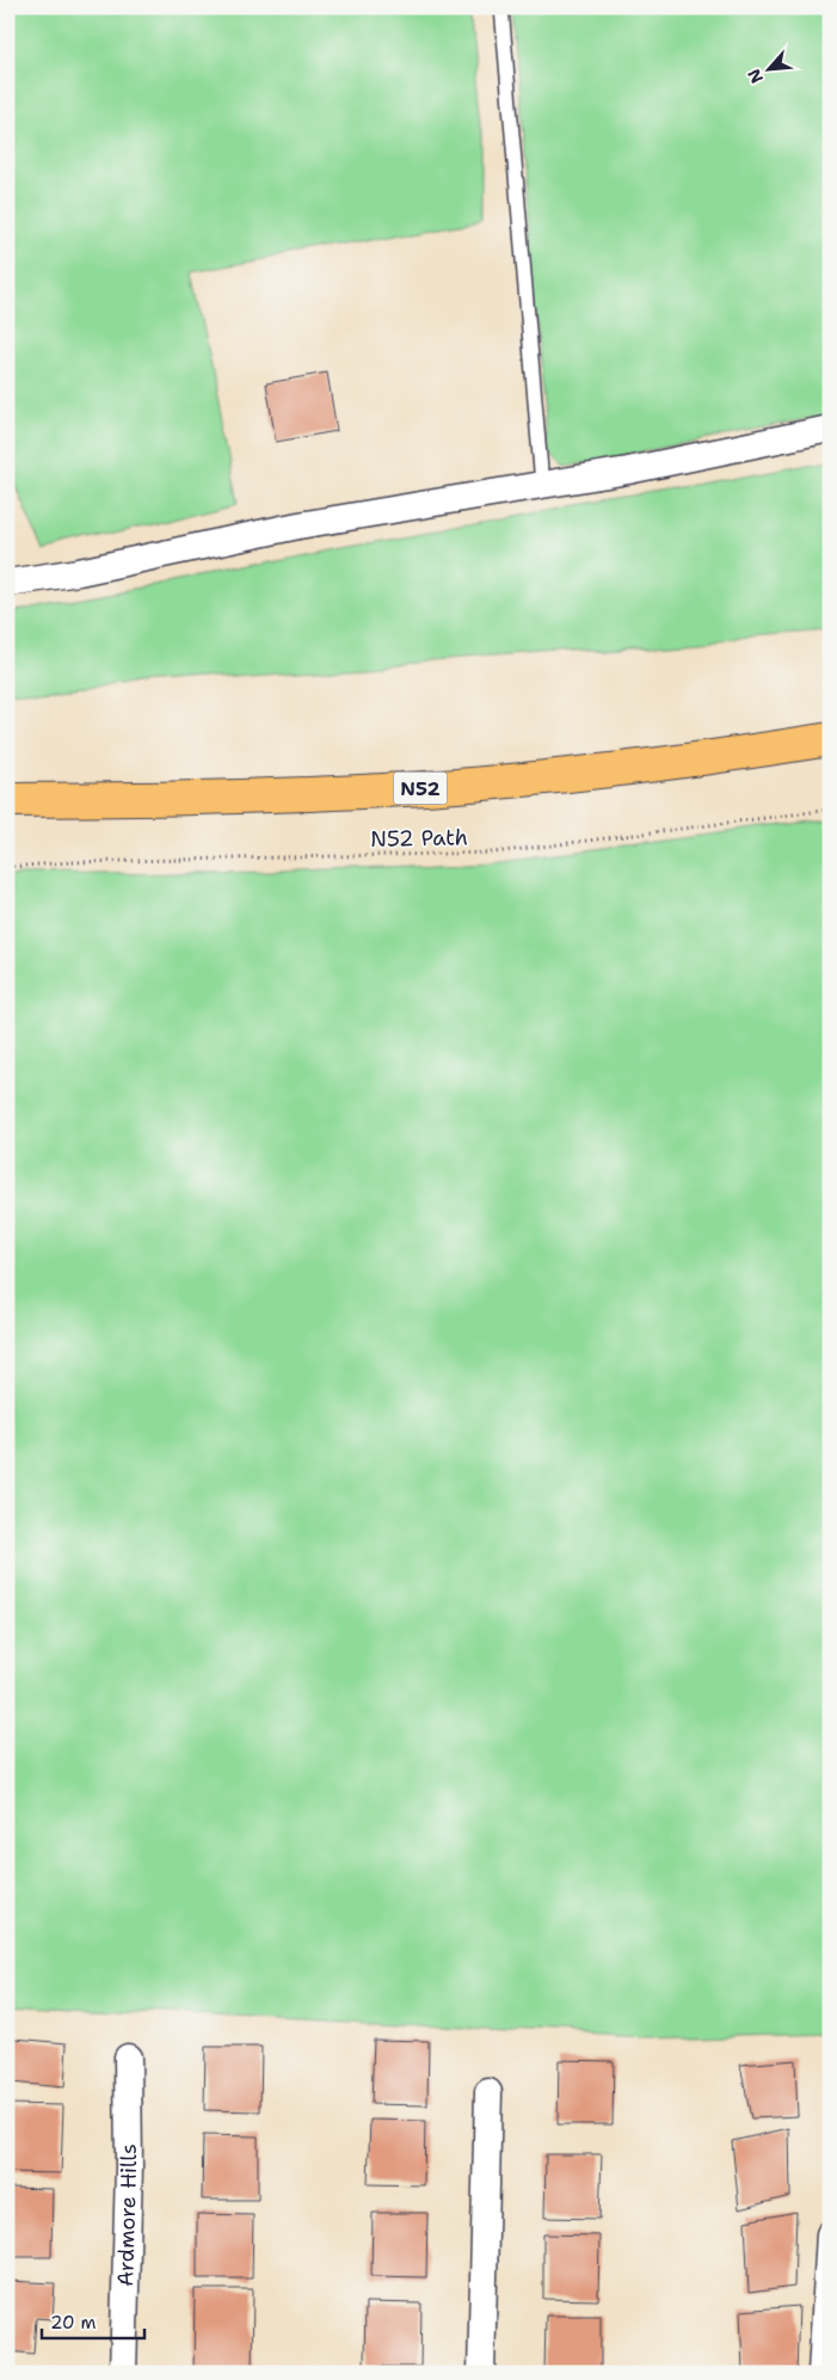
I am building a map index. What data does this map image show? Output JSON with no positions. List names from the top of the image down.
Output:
{
  "streets": {
    "main road": ["N52"],
    "street": ["Ardmore Hills"],
    "path": ["N52 Path"]
  },
  "scale_bar": "20 m",
  "north": "bottom left"
}
